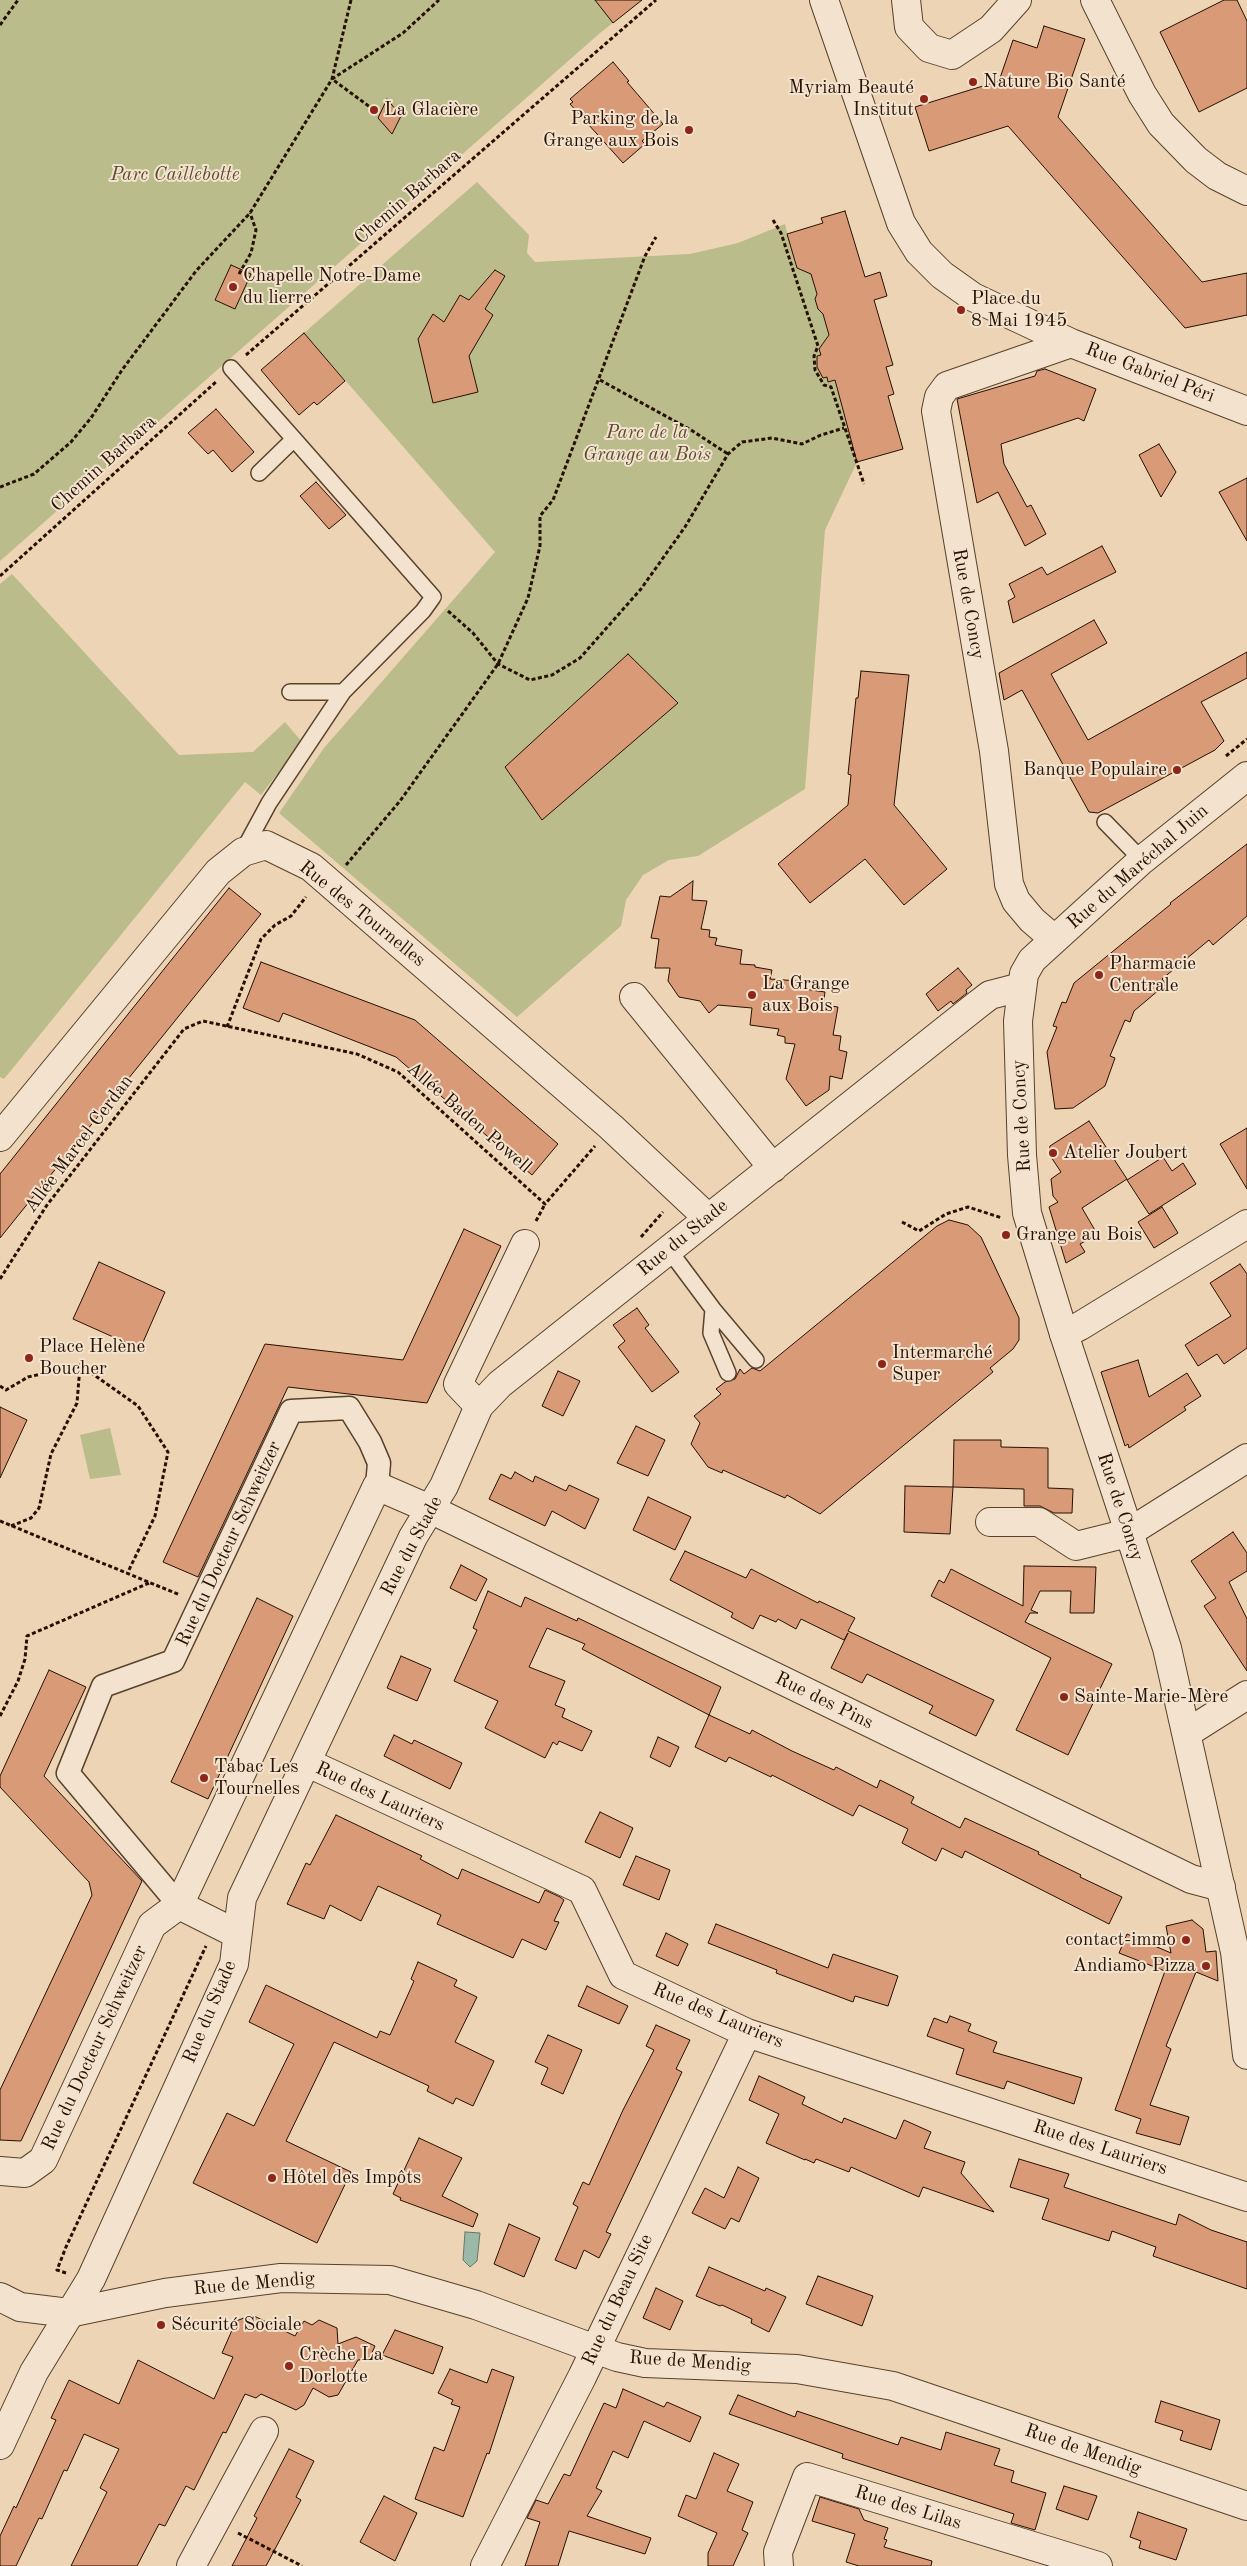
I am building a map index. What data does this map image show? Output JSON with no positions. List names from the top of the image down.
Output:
{
  "streets": {
    "street": [
      "Rue Gabriel Péri",
      "Rue de Concy",
      "Rue du Maréchal Juin",
      "Rue des Tournelles",
      "Rue du Stade",
      "Rue du Docteur Schweitzer",
      "Rue des Pins",
      "Rue des Lauriers",
      "Rue de Mendig",
      "Rue du Beau Site",
      "Rue des Lilas"
    ],
    "path": ["Chemin Barbara", "Allée Baden Powell", "Allée Marcel Cerdan"]
  },
  "crossings": [
    ["Rue Gabriel Péri", "Rue de Concy"],
    ["Rue de Concy", "Rue du Maréchal Juin"],
    ["Rue de Concy", "Rue du Stade"],
    ["Rue de Concy", "Rue des Pins"],
    ["Rue des Tournelles", "Allée Baden Powell"],
    ["Rue des Tournelles", "Rue du Stade"],
    ["Allée Baden Powell", "Allée Marcel Cerdan"],
    ["Rue du Stade", "Rue du Docteur Schweitzer"],
    ["Rue du Stade", "Rue des Pins"],
    ["Rue du Stade", "Rue des Lauriers"],
    ["Rue du Stade", "Rue de Mendig"],
    ["Rue des Lauriers", "Rue du Beau Site"],
    ["Rue de Mendig", "Rue du Beau Site"]
  ],
  "parks": ["Parc Caillebotte", "Parc de la Grange au Bois"],
  "places": [
    "Nature Bio Santé",
    "Myriam Beauté Institut",
    "La Glacière",
    "Parking de la Grange aux Bois",
    "Chapelle Notre-Dame du lierre",
    "Place du 8 Mai 1945",
    "Banque Populaire",
    "Pharmacie Centrale",
    "La Grange aux Bois",
    "Atelier Joubert",
    "Grange au Bois",
    "Place Helène Boucher",
    "Intermarché Super",
    "Sainte-Marie-Mère",
    "Tabac Les Tournelles",
    "contact-immo",
    "Andiamo Pizza",
    "Hôtel des Impôts",
    "Sécurité Sociale",
    "Crèche La Dorlotte"
  ]
}
